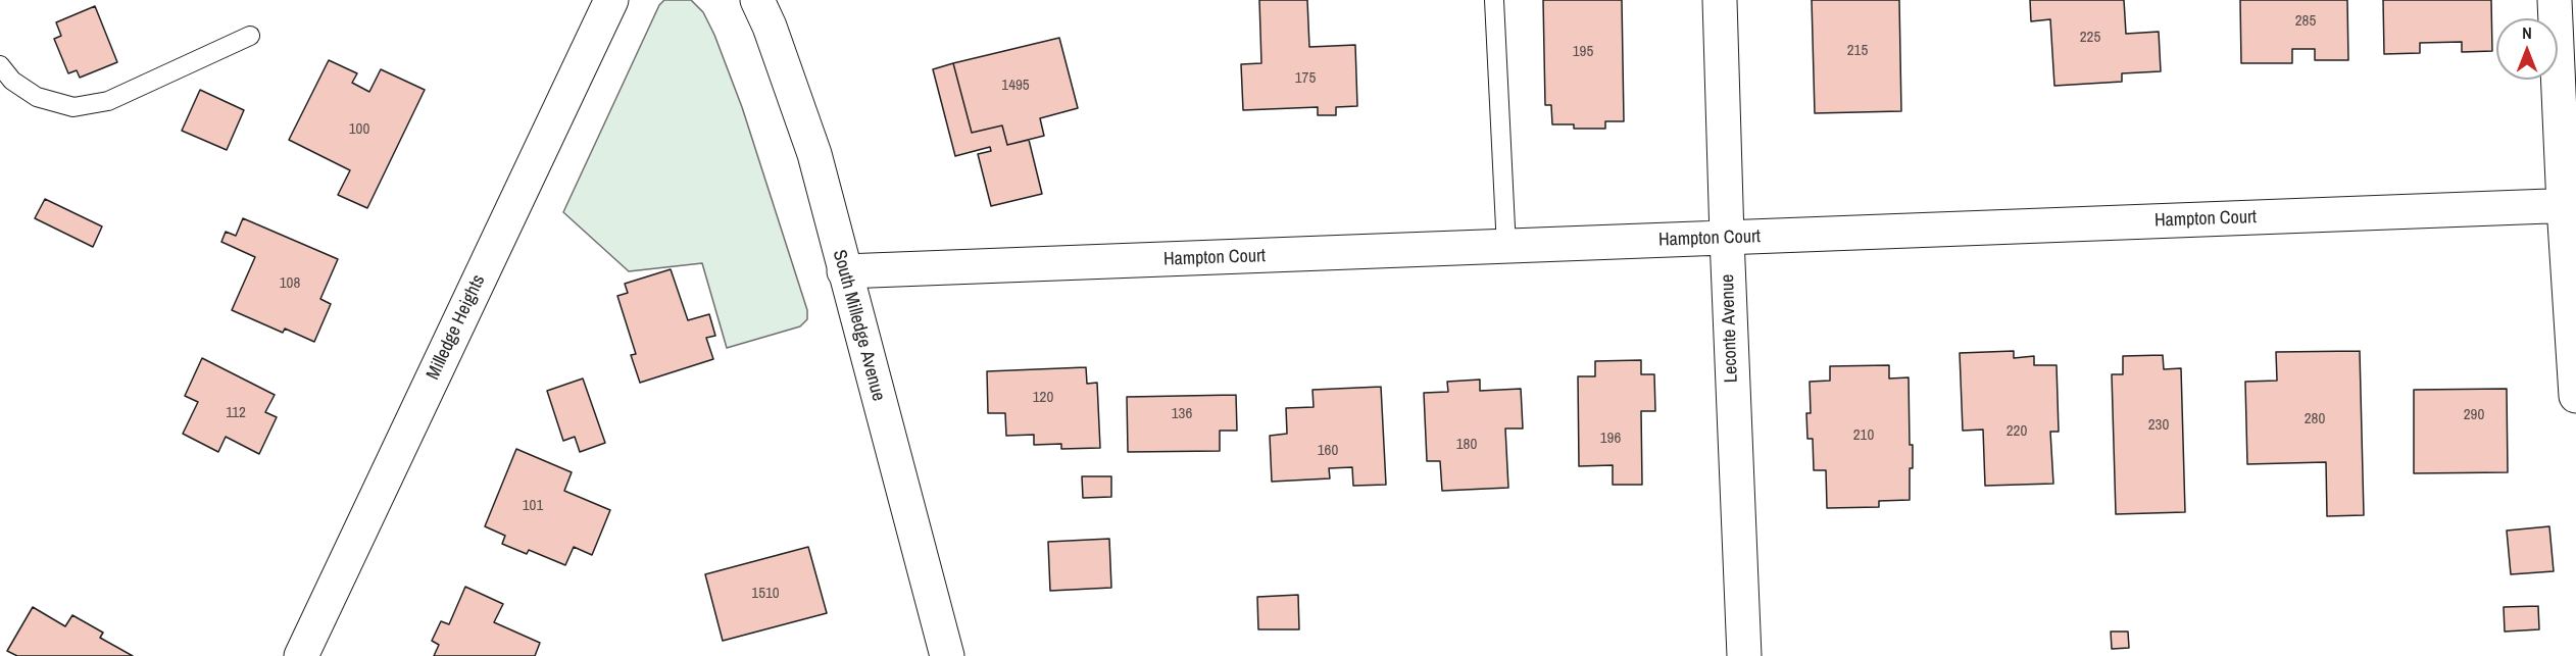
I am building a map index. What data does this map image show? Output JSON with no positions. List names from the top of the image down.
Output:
{
  "streets": {
    "street": [
      "Hampton Court",
      "South Milledge Avenue",
      "Milledge Heights",
      "Leconte Avenue"
    ]
  },
  "crossings": [
    ["Hampton Court", "South Milledge Avenue"],
    ["Hampton Court", "Leconte Avenue"]
  ],
  "house_numbers": [
    "285",
    "225",
    "215",
    "195",
    "175",
    "1495",
    "100",
    "108",
    "120",
    "112",
    "136",
    "290",
    "280",
    "230",
    "220",
    "210",
    "196",
    "180",
    "160",
    "101",
    "1510"
  ],
  "north": "top"
}
